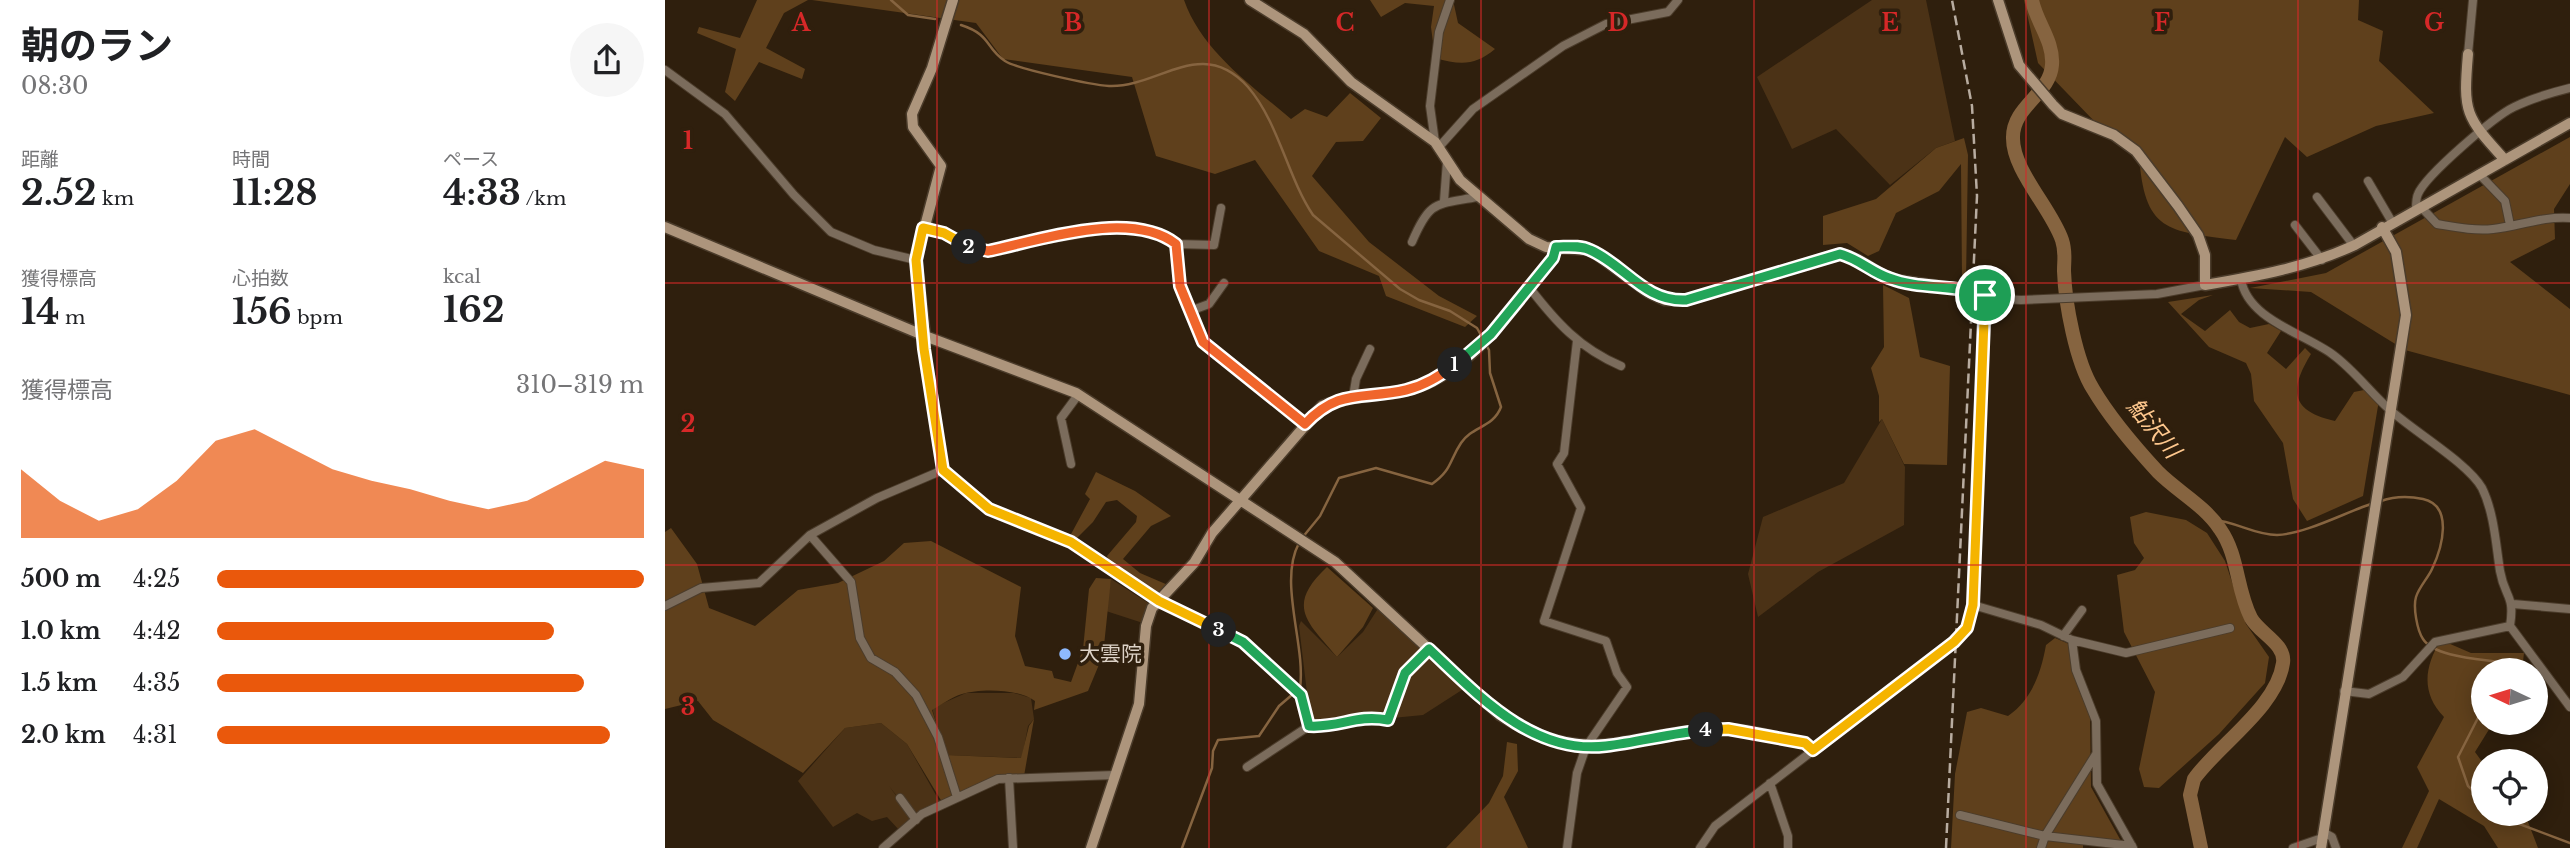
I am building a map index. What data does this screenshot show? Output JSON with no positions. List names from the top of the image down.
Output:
{
  "water": ["鮎沢川"],
  "places": ["大雲院"],
  "north": "left",
  "page": {
    "heading": ["朝のラン", "08:30"],
    "stats": [
      ["距離", "2.52 km"],
      ["時間", "11:28"],
      ["ペース", "4:33 /km"],
      ["獲得標高", "14 m"],
      ["心拍数", "156 bpm"],
      ["kcal", "162"]
    ],
    "pins": [
      "2",
      "1",
      "3",
      "4"
    ],
    "chart": ["獲得標高", "310–319 m"],
    "list": [
      {
        "name": "500 m",
        "note": "4:25"
      },
      {
        "name": "1.0 km",
        "note": "4:42"
      },
      {
        "name": "1.5 km",
        "note": "4:35"
      },
      {
        "name": "2.0 km",
        "note": "4:31"
      }
    ]
  },
  "grid": {
    "columns": [
      "A",
      "B",
      "C",
      "D",
      "E",
      "F",
      "G"
    ],
    "rows": ["1", "2", "3"]
  }
}
